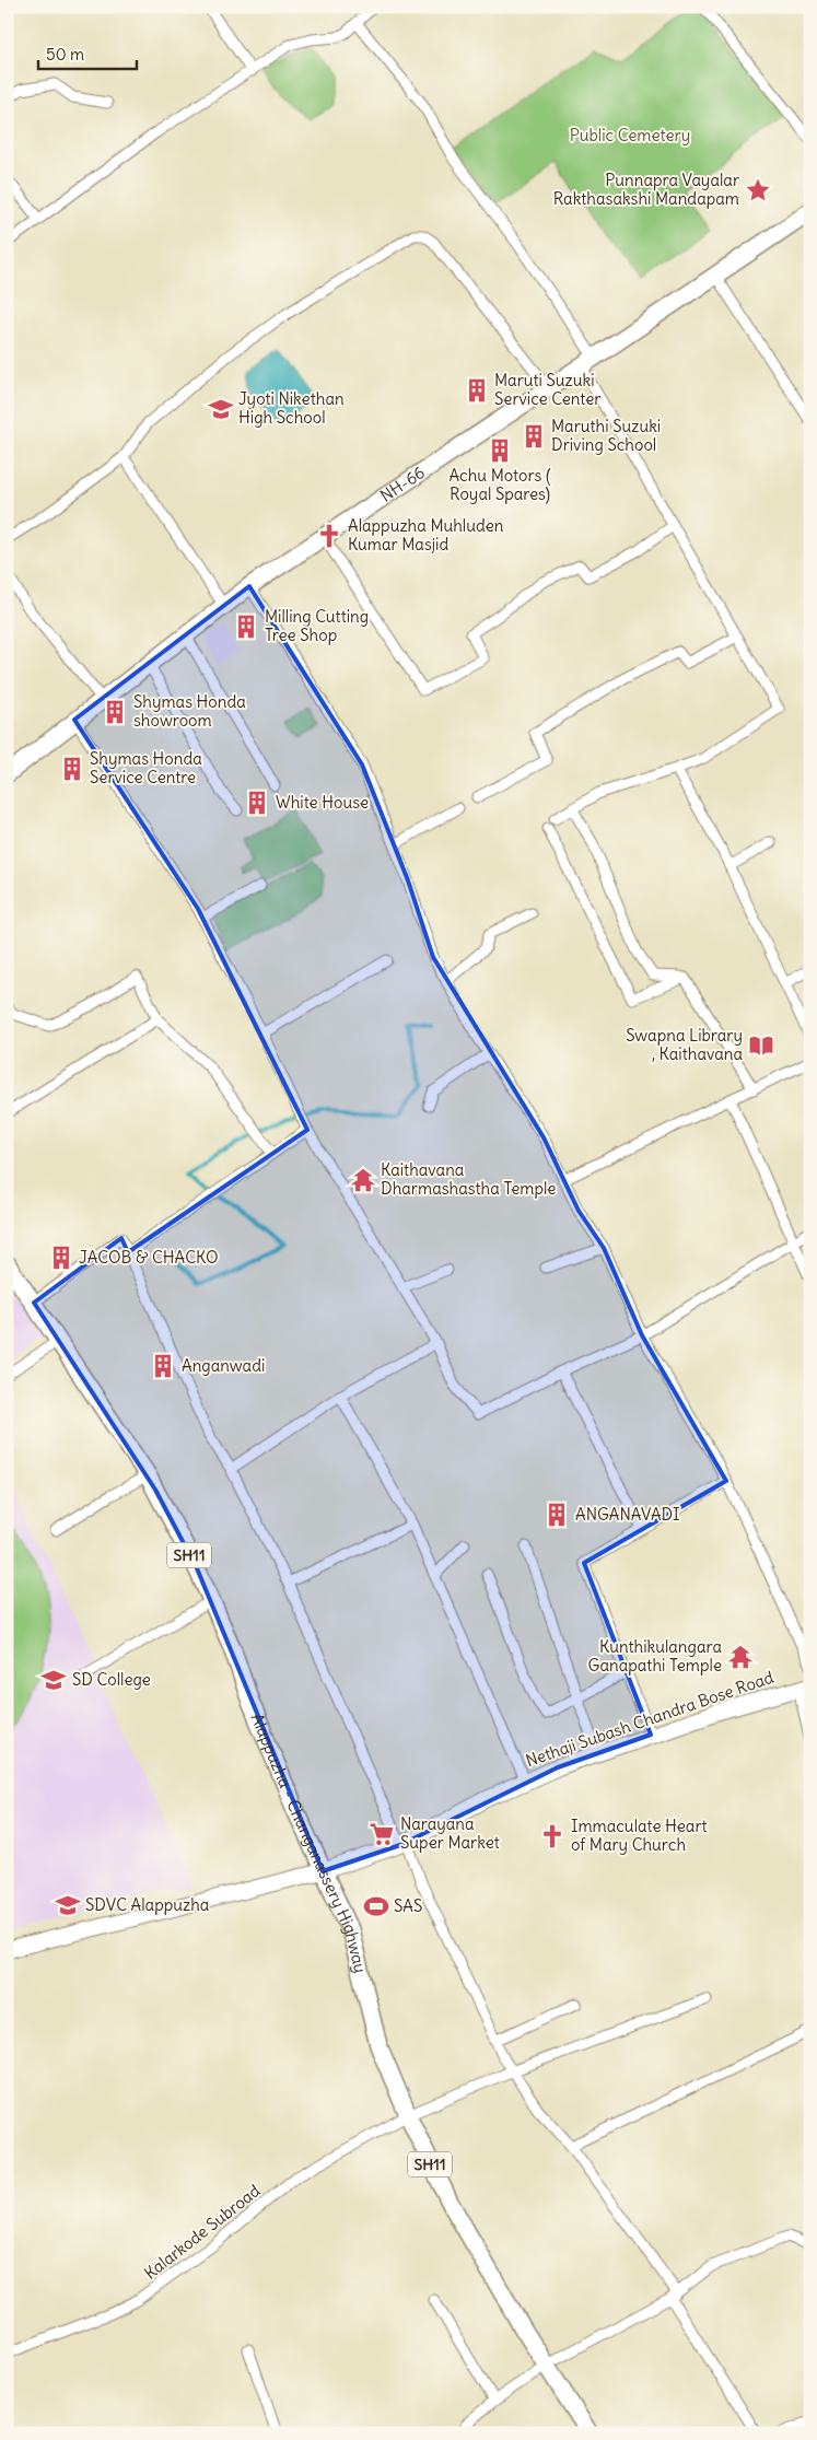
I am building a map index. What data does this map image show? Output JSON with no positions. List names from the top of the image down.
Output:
{
  "streets": {
    "main road": [
      "NH-66",
      "SH11",
      "Nethaji Subash Chandra Bose Road",
      "Alappuzha - Changanassery Highway"
    ],
    "street": ["Kalarkode Subroad"]
  },
  "crossings": [
    ["Nethaji Subash Chandra Bose Road", "Alappuzha - Changanassery Highway"],
    ["Alappuzha - Changanassery Highway", "Kalarkode Subroad"]
  ],
  "parks": ["Public Cemetery"],
  "places": {
    "place": ["Punnapra Vayalar Rakthasakshi Mandapam"],
    "building": [
      "Maruti Suzuki Service Center",
      "Maruthi Suzuki Driving School",
      "Achu Motors ( Royal Spares)",
      "Milling Cutting Tree Shop",
      "Shymas Honda showroom",
      "Shymas Honda Service Centre",
      "White House",
      "JACOB & CHACKO",
      "Anganwadi",
      "ANGANAVADI"
    ],
    "school or university": ["Jyoti Nikethan High School", "SD College", "SDVC Alappuzha"],
    "church": ["Alappuzha Muhluden Kumar Masjid", "Immaculate Heart of Mary Church"],
    "library": ["Swapna Library , Kaithavana"],
    "temple": ["Kaithavana Dharmashastha Temple", "Kunthikulangara Ganapathi Temple"],
    "supermarket": ["Narayana Super Market"],
    "sports": ["SAS"]
  },
  "scale_bar": "50 m"
}
